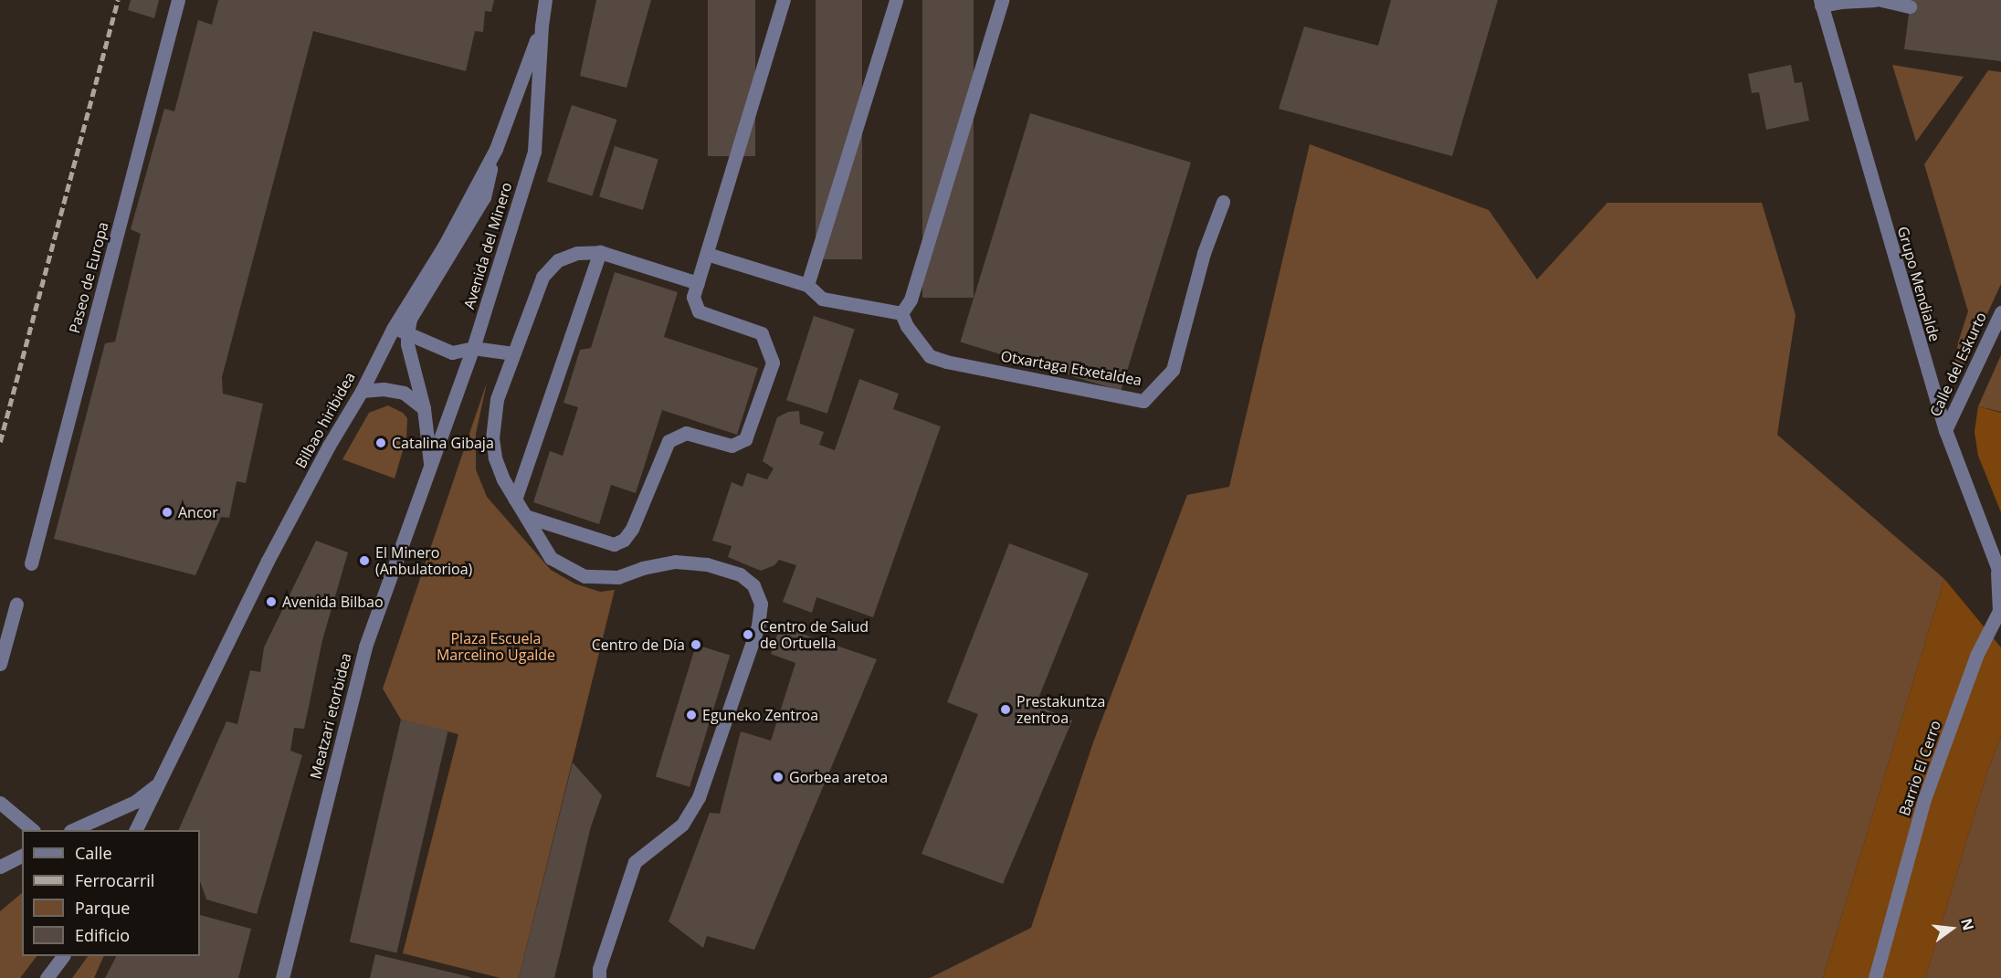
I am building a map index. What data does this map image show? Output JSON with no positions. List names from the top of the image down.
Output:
{
  "streets": {
    "street": [
      "Avenida del Minero",
      "Paseo de Europa",
      "Grupo Mendialde",
      "Calle del Eskurto",
      "Otxartaga Etxetaldea",
      "Bilbao hiribidea",
      "Meatzari etorbidea",
      "Barrio El Cerro"
    ]
  },
  "crossings": [
    ["Avenida del Minero", "Bilbao hiribidea"],
    ["Avenida del Minero", "Meatzari etorbidea"],
    ["Grupo Mendialde", "Calle del Eskurto"],
    ["Grupo Mendialde", "Barrio El Cerro"]
  ],
  "parks": ["Plaza Escuela Marcelino Ugalde"],
  "places": [
    "Catalina Gibaja",
    "Ancor",
    "El Minero (Anbulatorioa)",
    "Avenida Bilbao",
    "Centro de Salud de Ortuella",
    "Centro de Día",
    "Prestakuntza zentroa",
    "Eguneko Zentroa",
    "Gorbea aretoa"
  ],
  "legend": [
    "Calle",
    "Ferrocarril",
    "Parque",
    "Edificio"
  ],
  "north": "right"
}
